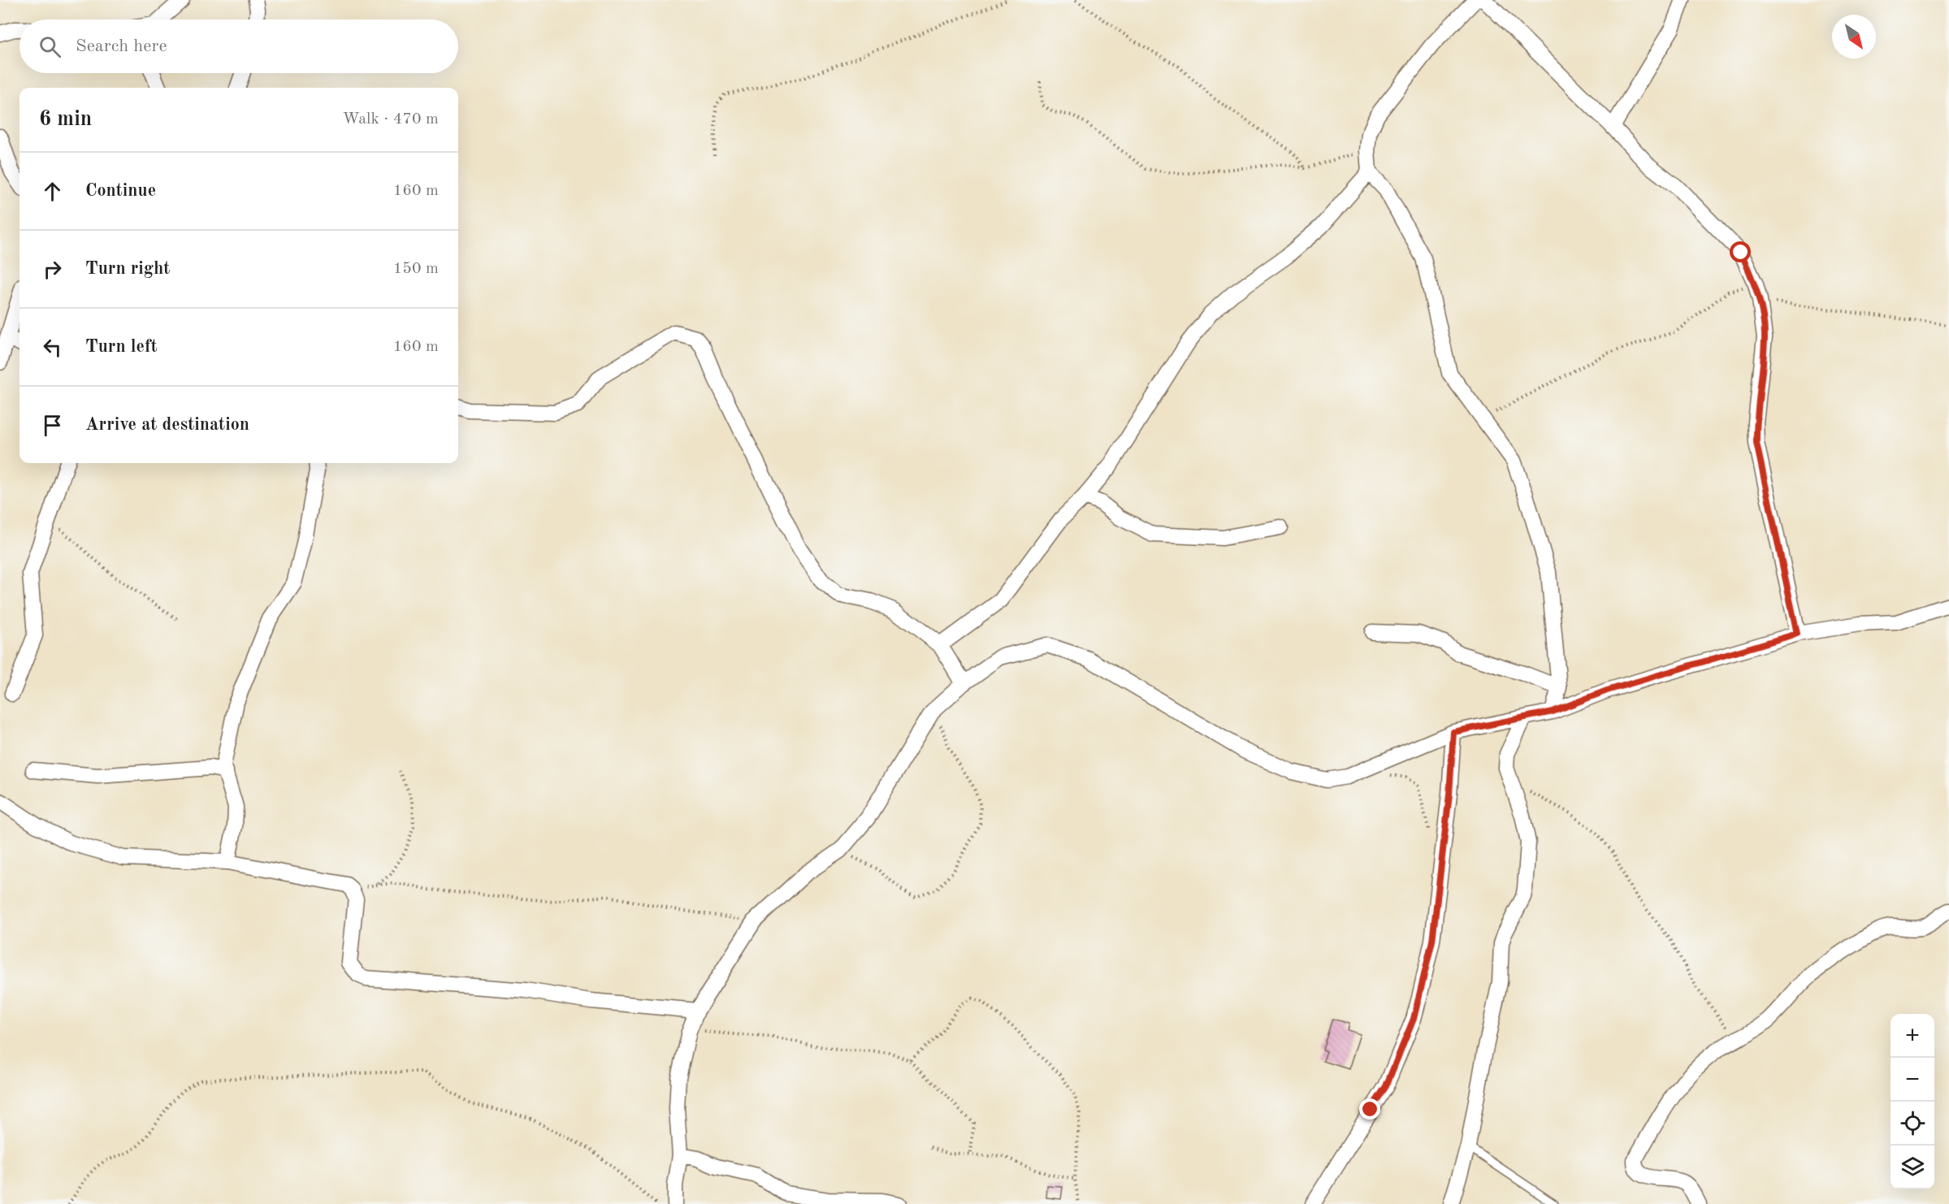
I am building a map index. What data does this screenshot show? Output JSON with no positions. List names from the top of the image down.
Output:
{
  "north": "bottom right",
  "page": {
    "search": "Search here",
    "heading": ["6 min", "Walk · 470 m"],
    "list": [
      ["Continue", "160 m"],
      ["Turn right", "150 m"],
      ["Turn left", "160 m"],
      "Arrive at destination"
    ],
    "map_buttons": ["+", "−"]
  }
}
